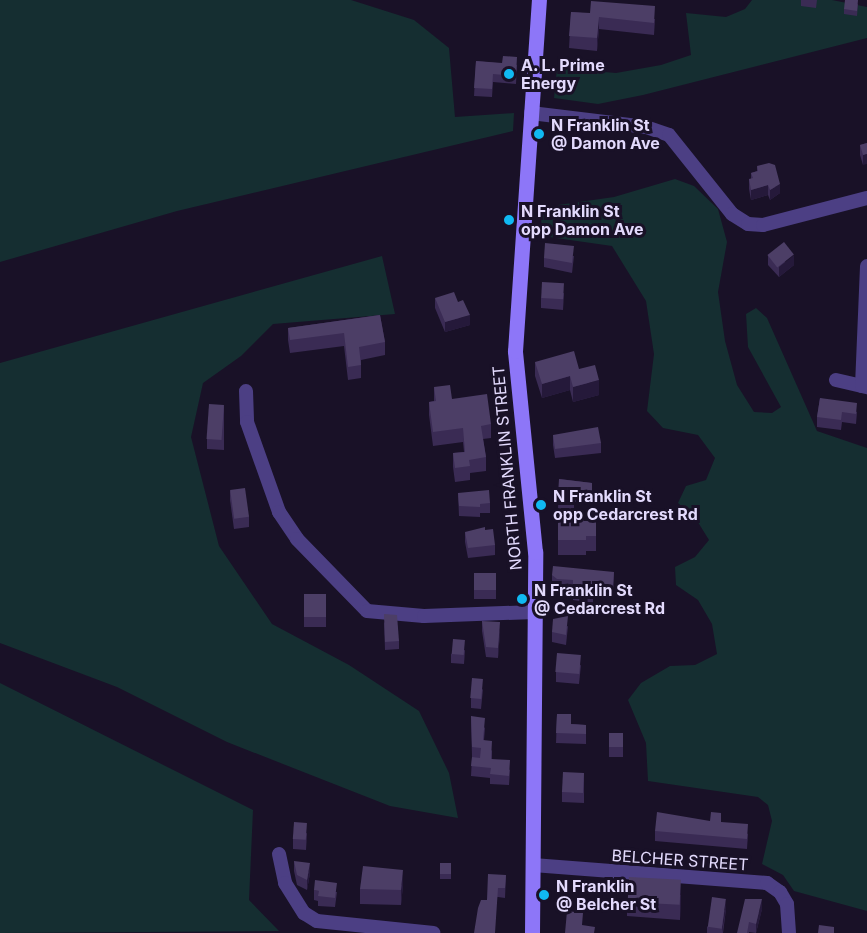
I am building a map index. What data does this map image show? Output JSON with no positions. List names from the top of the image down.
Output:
{
  "streets": {
    "main road": ["NORTH FRANKLIN STREET"],
    "street": ["BELCHER STREET"]
  },
  "crossings": [
    ["NORTH FRANKLIN STREET", "BELCHER STREET"]
  ],
  "places": [
    "A. L. Prime Energy",
    "N Franklin St @ Damon Ave",
    "N Franklin St opp Damon Ave",
    "N Franklin St opp Cedarcrest Rd",
    "N Franklin St @ Cedarcrest Rd",
    "N Franklin @ Belcher St"
  ]
}
